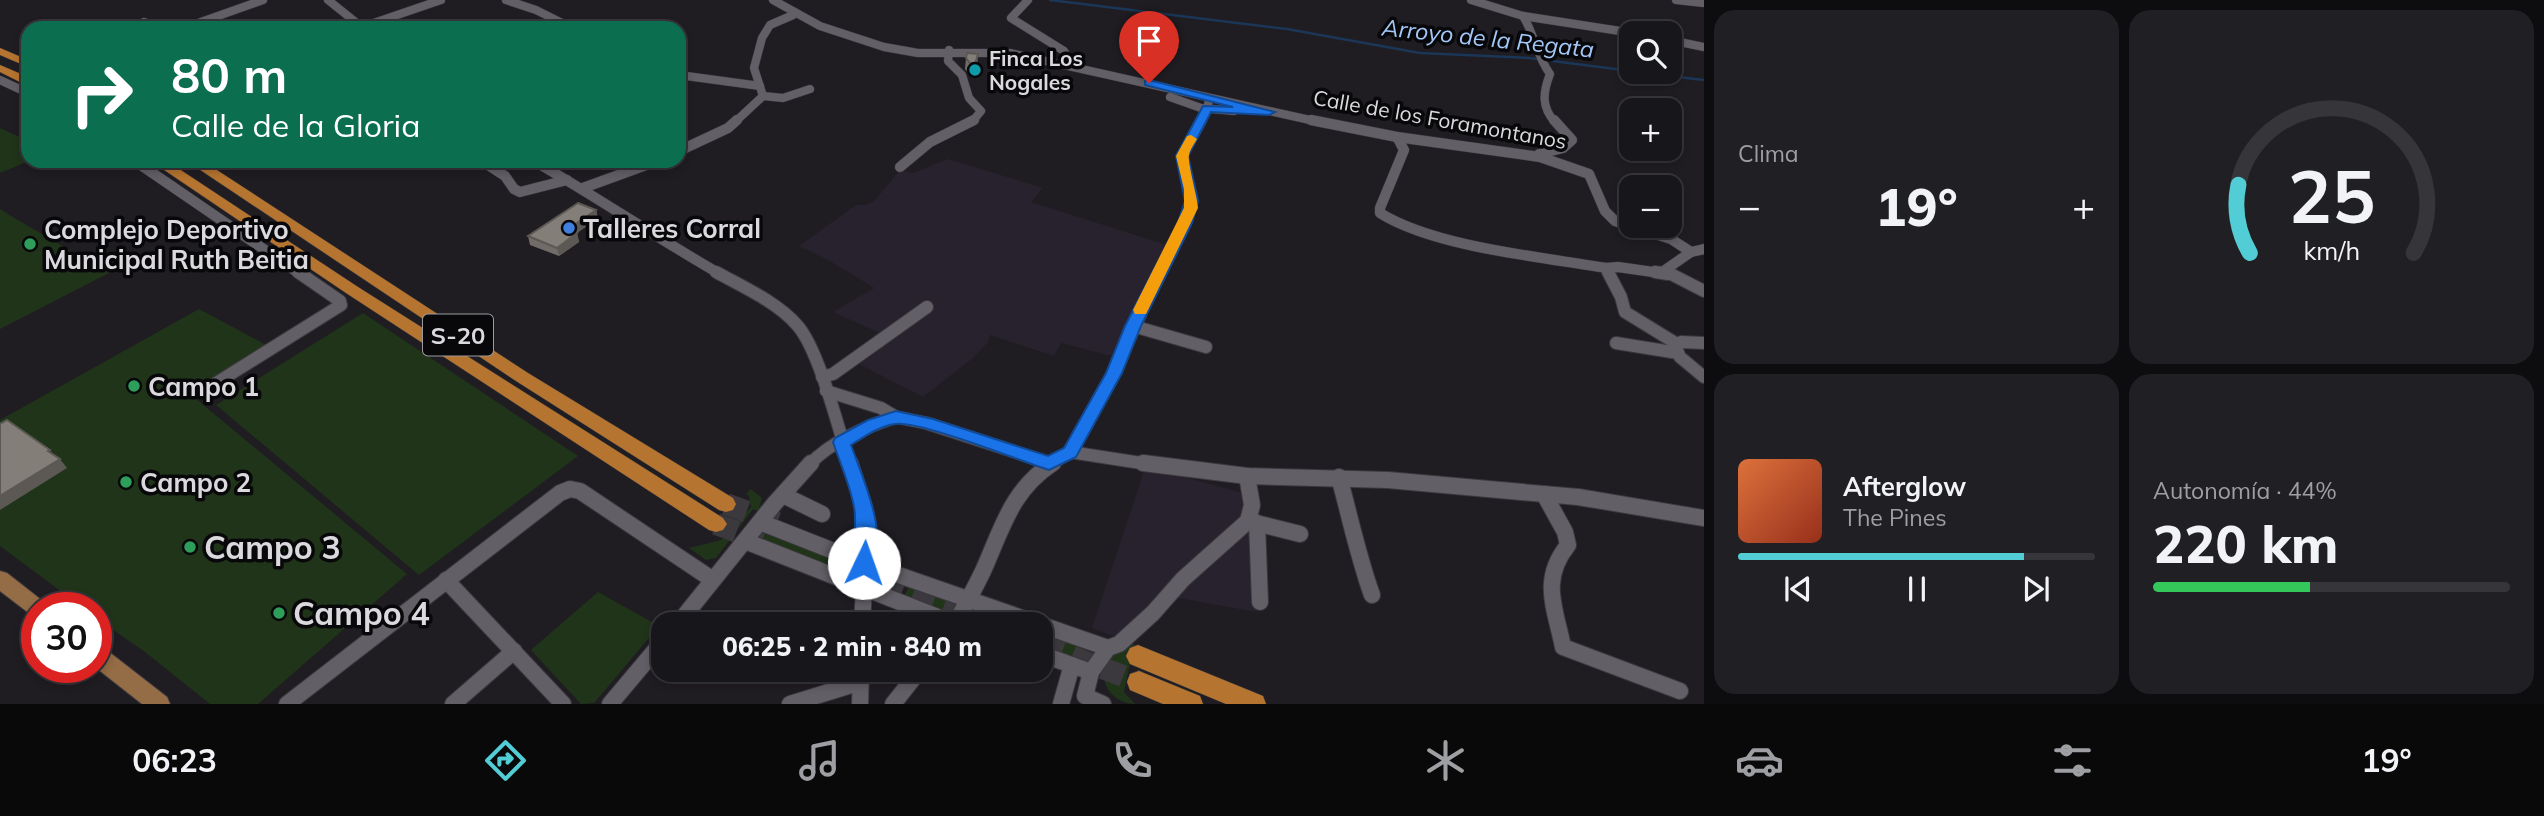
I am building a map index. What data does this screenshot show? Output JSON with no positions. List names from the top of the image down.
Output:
{
  "streets": {
    "highway": ["S-20"],
    "street": ["Calle de los Foramontanos"]
  },
  "water": ["Arroyo de la Regata"],
  "places": [
    "Finca Los Nogales",
    "Talleres Corral",
    "Complejo Deportivo Municipal Ruth Beitia",
    "Campo 1",
    "Campo 2",
    "Campo 3",
    "Campo 4"
  ],
  "page": {
    "tile": [
      "Clima",
      ["Autonomía · 44%", "220 km"]
    ],
    "map_buttons": ["+", "−"],
    "turn": ["80 m", "Calle de la Gloria"],
    "heat": ["−", "19°", "+"],
    "song": ["Afterglow", "The Pines"],
    "limit": "30",
    "trip": "06:25 · 2 min · 840 m",
    "tabs": ["06:23", "19°"],
    "gauge": ["25", "km/h"]
  }
}
